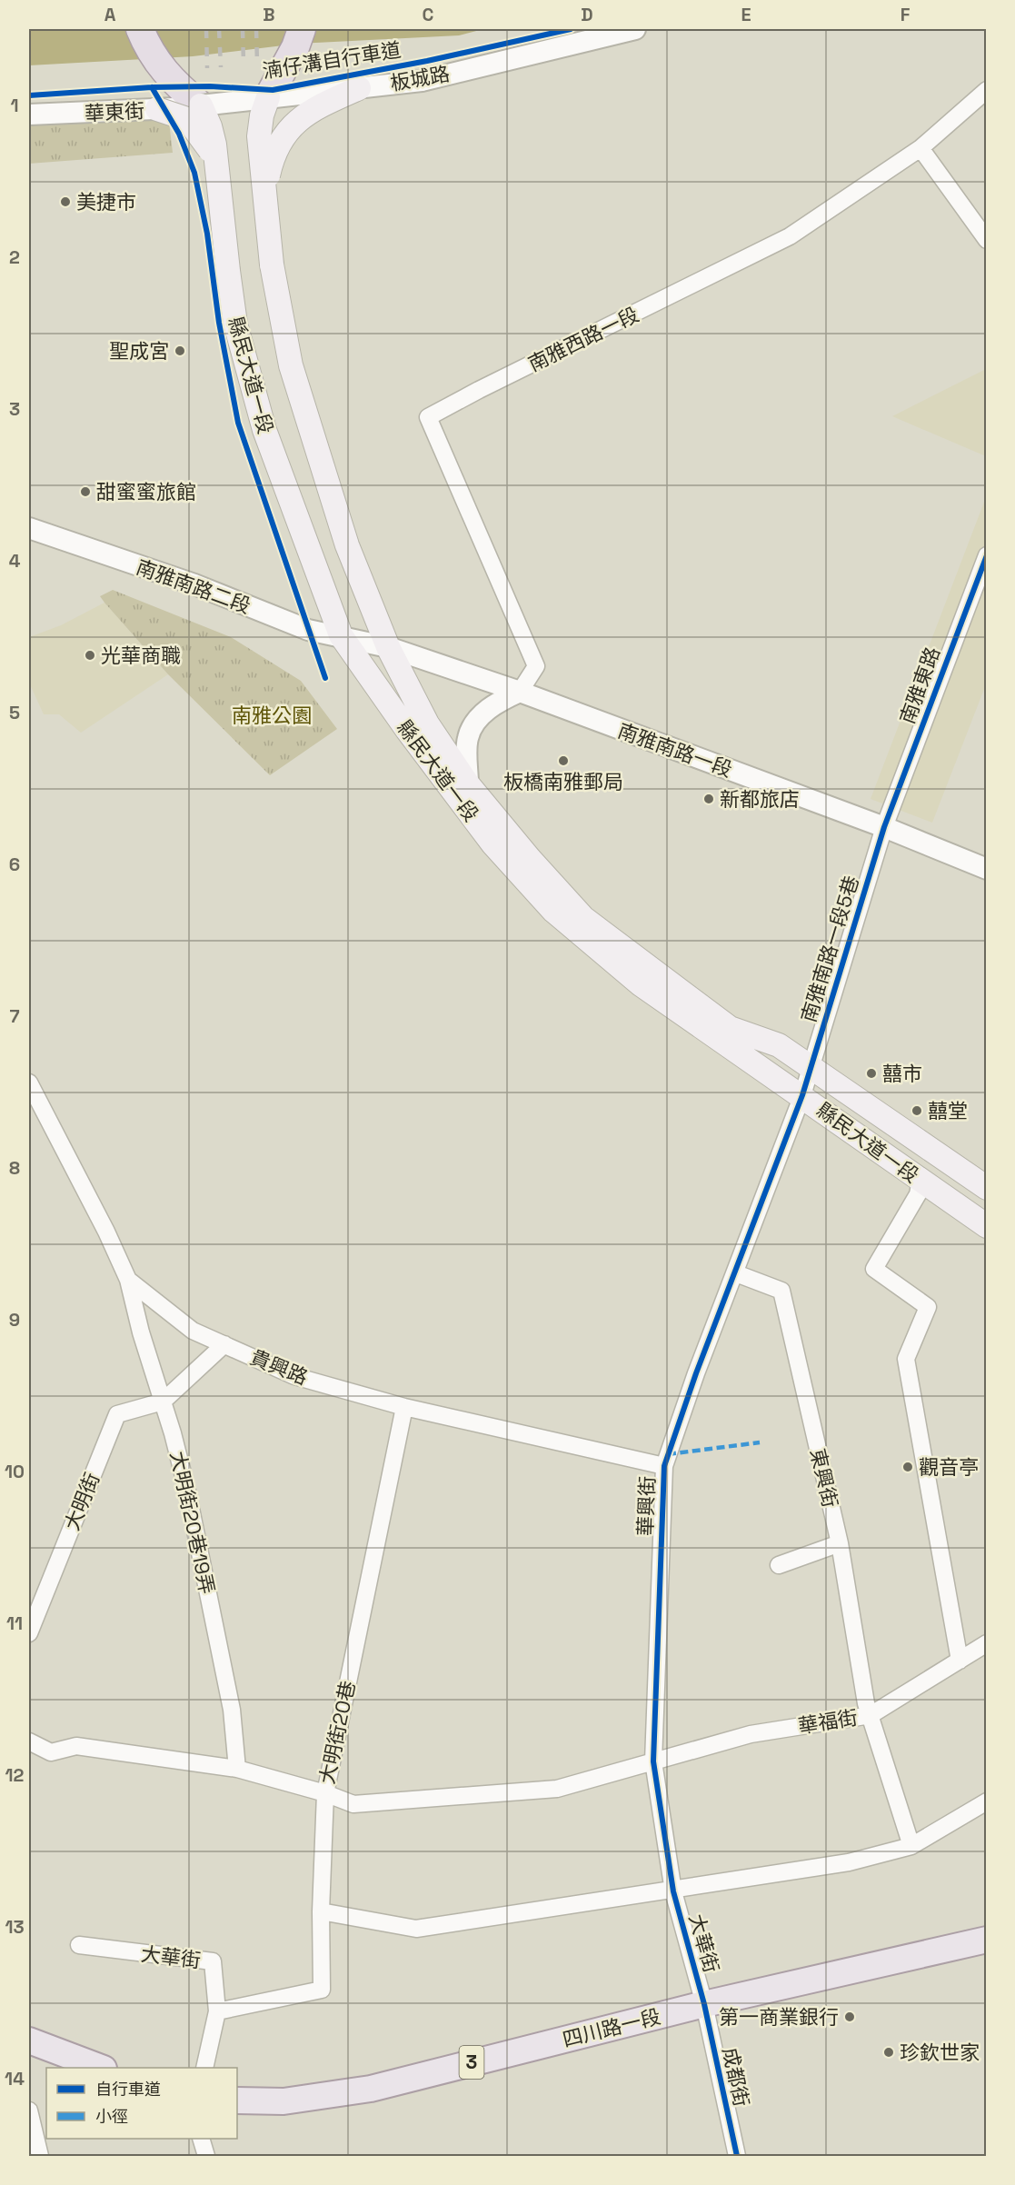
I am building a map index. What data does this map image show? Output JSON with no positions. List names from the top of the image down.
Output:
{
  "streets": {
    "main road": ["縣民大道一段", "四川路一段", "3"],
    "street": [
      "板城路",
      "華東街",
      "南雅西路一段",
      "南雅南路二段",
      "南雅東路",
      "南雅南路一段",
      "南雅南路一段5巷",
      "貴興路",
      "東興街",
      "大明街",
      "華興街",
      "大明街20巷19弄",
      "華福街",
      "大明街20巷",
      "大華街",
      "成都街"
    ],
    "cycle path": ["湳仔溝自行車道"]
  },
  "crossings": [
    ["板城路", "華東街"],
    ["板城路", "縣民大道一段"],
    ["華東街", "縣民大道一段"],
    ["南雅西路一段", "南雅南路一段"],
    ["縣民大道一段", "南雅南路二段"],
    ["縣民大道一段", "南雅南路一段"],
    ["縣民大道一段", "南雅南路一段5巷"],
    ["縣民大道一段", "華興街"],
    ["南雅南路二段", "南雅南路一段"],
    ["南雅東路", "南雅南路一段"],
    ["南雅東路", "南雅南路一段5巷"],
    ["南雅南路一段", "南雅南路一段5巷"],
    ["南雅南路一段5巷", "華興街"],
    ["貴興路", "華興街"],
    ["貴興路", "大明街20巷19弄"],
    ["貴興路", "大明街20巷"],
    ["東興街", "華興街"],
    ["東興街", "華福街"],
    ["大明街", "大明街20巷19弄"],
    ["華興街", "華福街"],
    ["華興街", "大華街"],
    ["大明街20巷19弄", "大明街20巷"],
    ["華福街", "大明街20巷"],
    ["大華街", "四川路一段"],
    ["大華街", "成都街"],
    ["四川路一段", "成都街"]
  ],
  "parks": ["南雅公園"],
  "places": [
    "美捷市",
    "聖成宮",
    "甜蜜蜜旅館",
    "光華商職",
    "板橋南雅郵局",
    "新都旅店",
    "囍市",
    "囍堂",
    "觀音亭",
    "第一商業銀行",
    "珍欽世家"
  ],
  "legend": ["自行車道", "小徑"],
  "grid": {
    "columns": [
      "A",
      "B",
      "C",
      "D",
      "E",
      "F"
    ],
    "rows": [
      "1",
      "2",
      "3",
      "4",
      "5",
      "6",
      "7",
      "8",
      "9",
      "10",
      "11",
      "12",
      "13",
      "14"
    ]
  }
}
